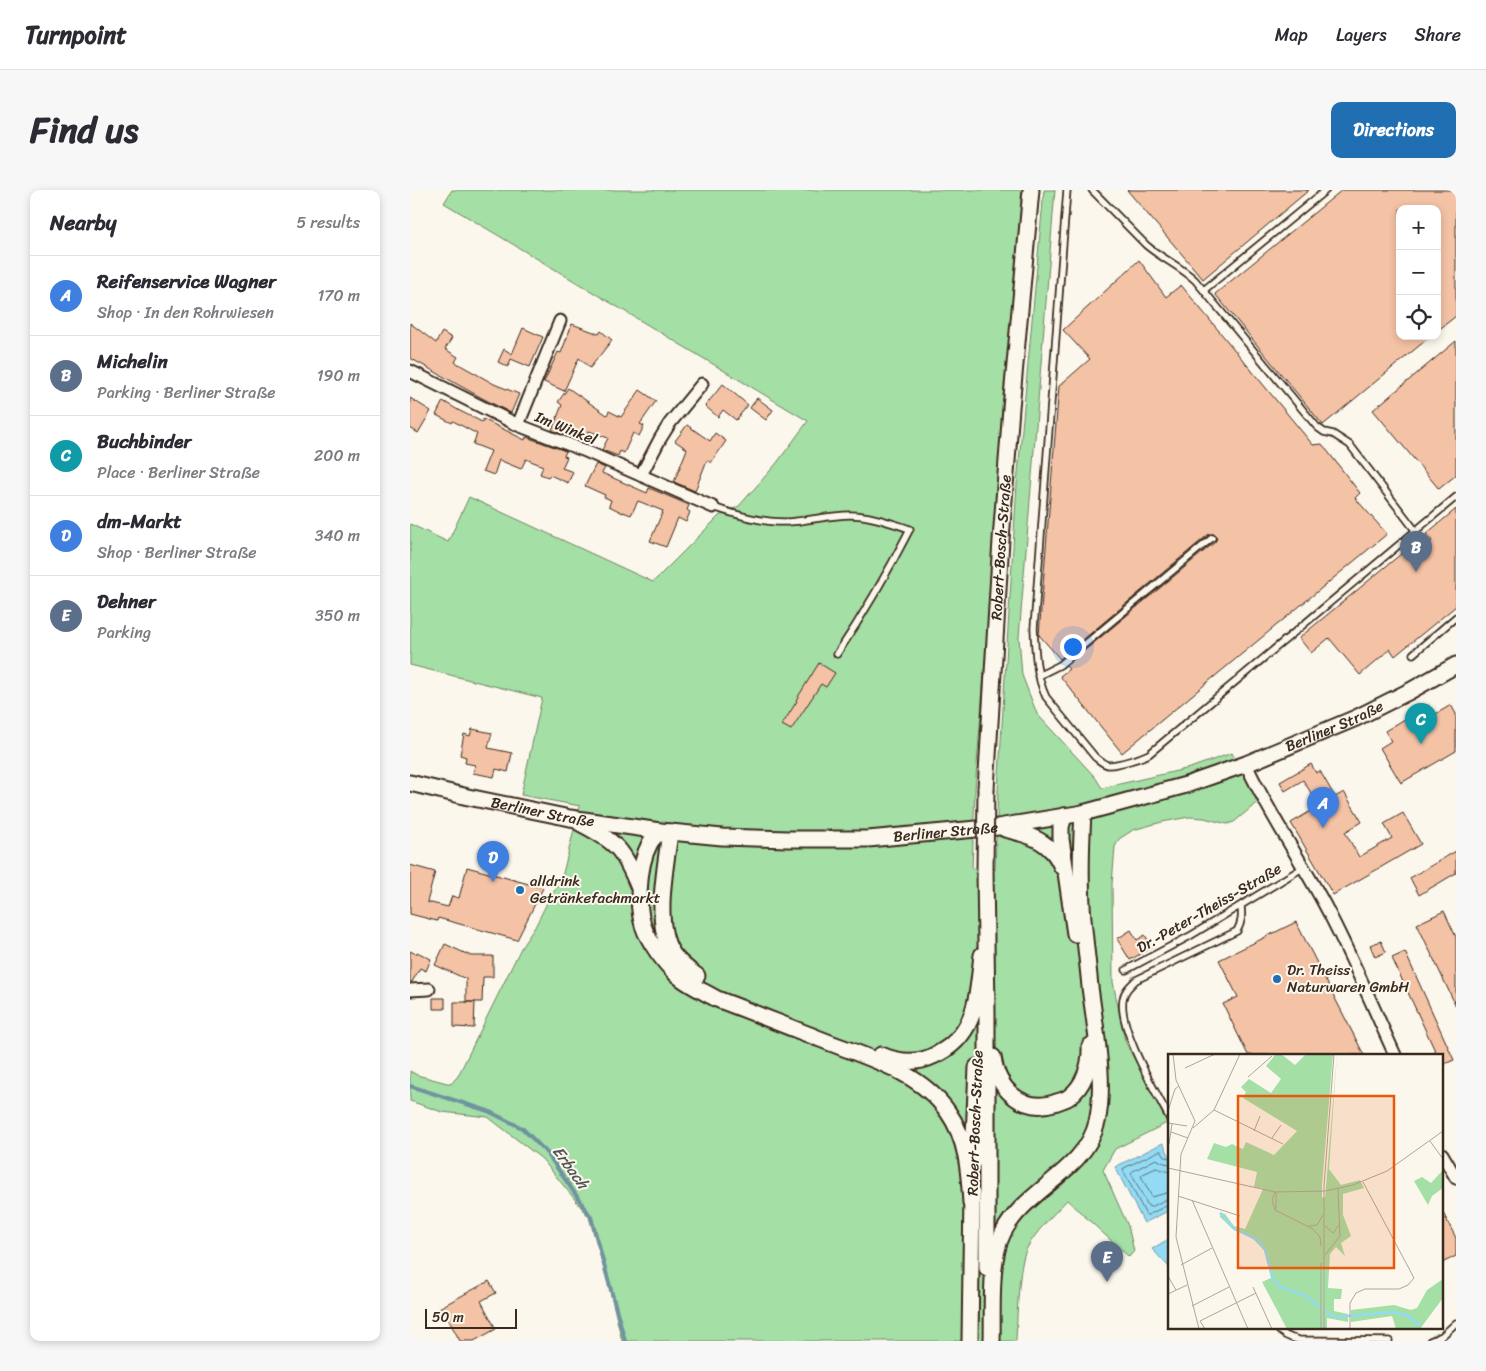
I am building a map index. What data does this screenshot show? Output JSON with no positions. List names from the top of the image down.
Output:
{
  "streets": {
    "main road": ["Robert-Bosch-Straße", "Berliner Straße"],
    "street": ["Im Winkel"],
    "lane": ["Dr.-Peter-Theiss-Straße"]
  },
  "water": ["Erbach"],
  "places": ["alldrink Getränkefachmarkt", "Dr. Theiss Naturwaren GmbH"],
  "scale_bar": "50 m",
  "page": {
    "header": "Turnpoint",
    "nav": ["Map", "Layers", "Share"],
    "title": "Find us",
    "buttons": "Directions",
    "heading": ["Nearby", "5 results"],
    "map_buttons": ["+", "−"],
    "list": [
      {
        "mark": "A",
        "name": "Reifenservice Wagner",
        "note": "Shop · In den Rohrwiesen",
        "value": "170 m"
      },
      {
        "mark": "B",
        "name": "Michelin",
        "note": "Parking · Berliner Straße",
        "value": "190 m"
      },
      {
        "mark": "C",
        "name": "Buchbinder",
        "note": "Place · Berliner Straße",
        "value": "200 m"
      },
      {
        "mark": "D",
        "name": "dm-Markt",
        "note": "Shop · Berliner Straße",
        "value": "340 m"
      },
      {
        "mark": "E",
        "name": "Dehner",
        "note": "Parking",
        "value": "350 m"
      }
    ],
    "pins": [
      "B",
      "C",
      "A",
      "D",
      "E"
    ],
    "scale": "50 m"
  }
}
